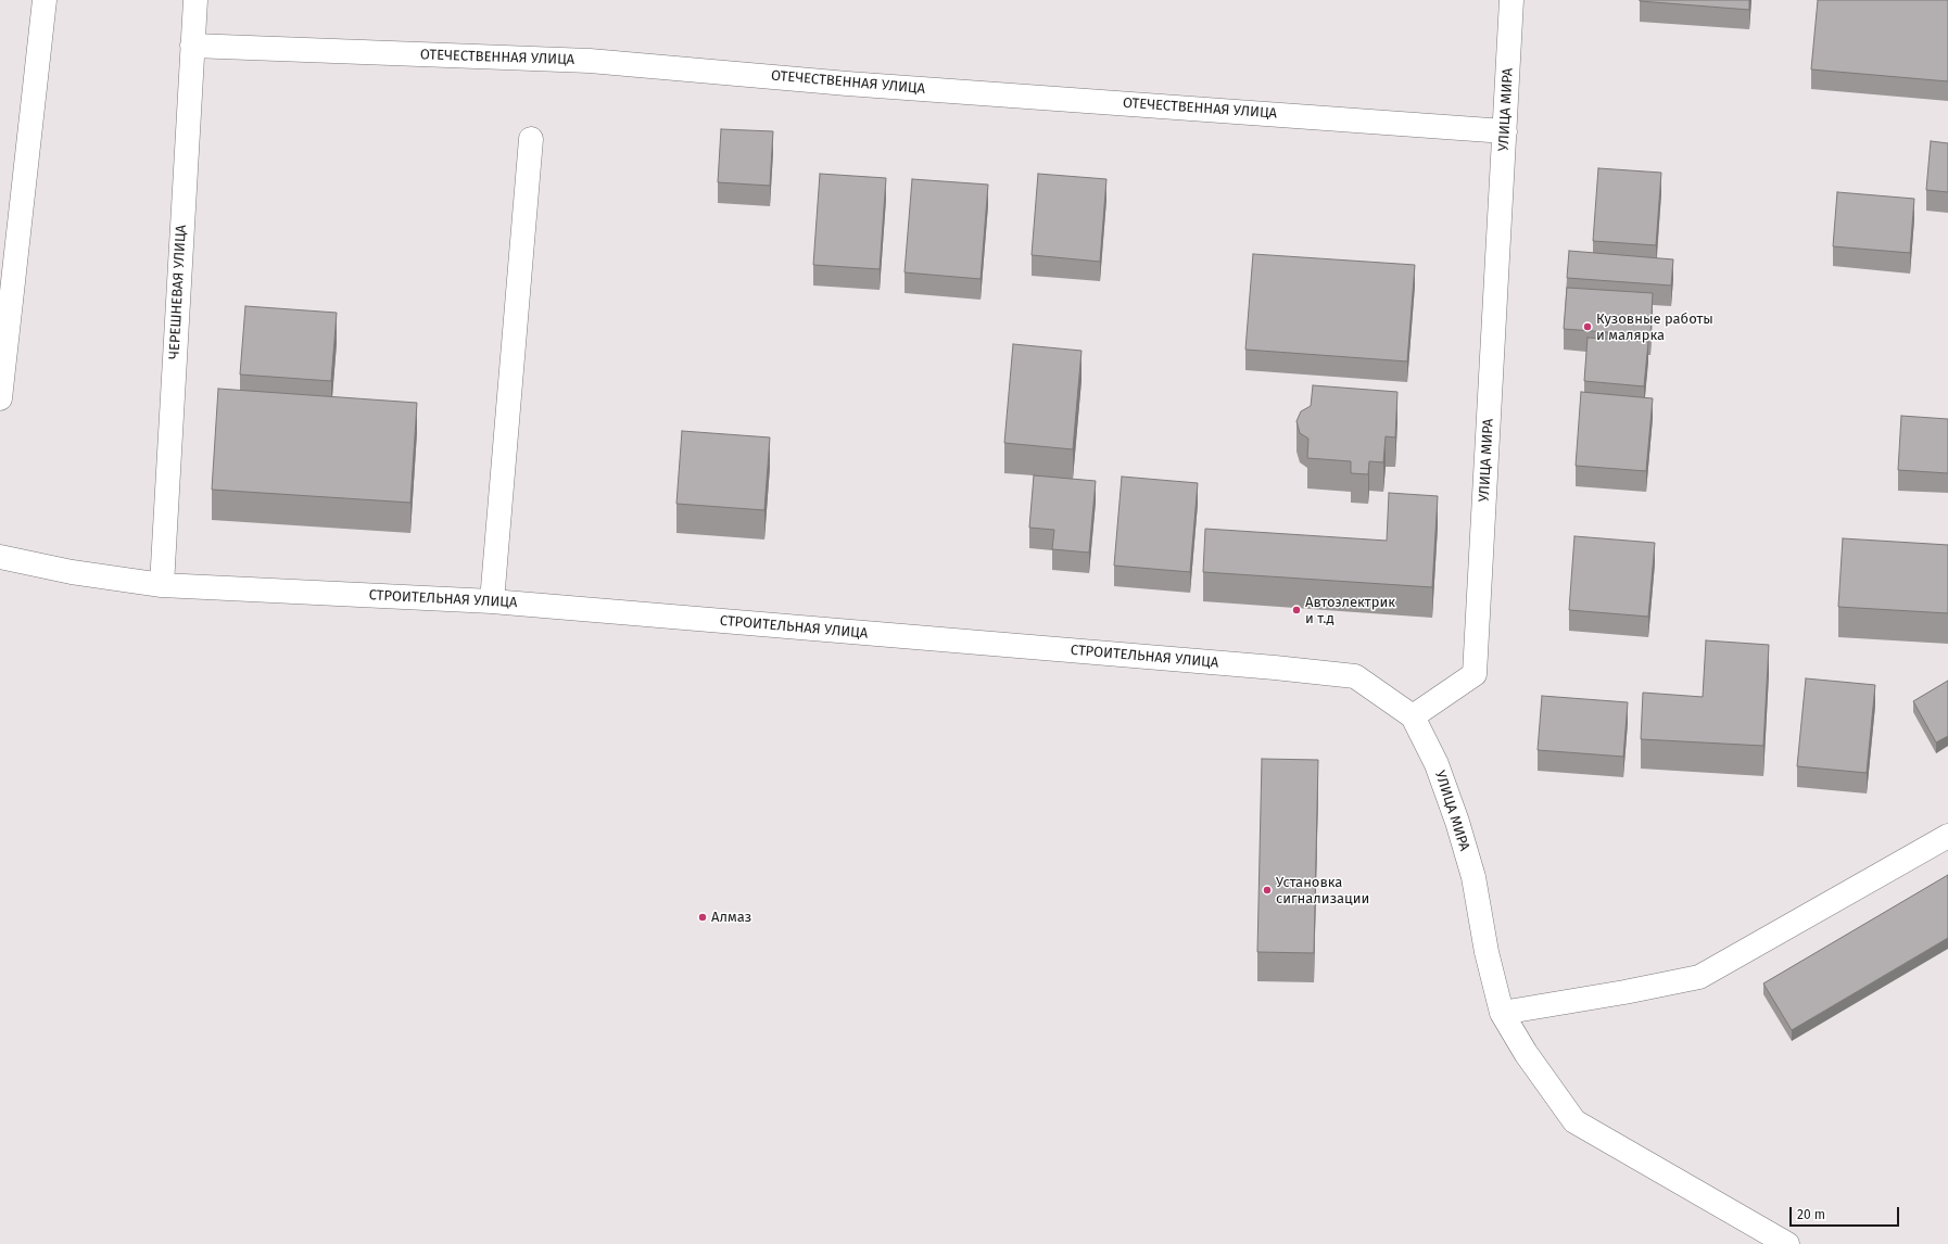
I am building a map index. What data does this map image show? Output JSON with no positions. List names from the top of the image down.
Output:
{
  "streets": {
    "street": [
      "ОТЕЧЕСТВЕННАЯ УЛИЦА",
      "УЛИЦА МИРА",
      "ЧЕРЕШНЕВАЯ УЛИЦА",
      "СТРОИТЕЛЬНАЯ УЛИЦА"
    ]
  },
  "crossings": [
    ["ОТЕЧЕСТВЕННАЯ УЛИЦА", "УЛИЦА МИРА"],
    ["ОТЕЧЕСТВЕННАЯ УЛИЦА", "ЧЕРЕШНЕВАЯ УЛИЦА"],
    ["УЛИЦА МИРА", "СТРОИТЕЛЬНАЯ УЛИЦА"],
    ["ЧЕРЕШНЕВАЯ УЛИЦА", "СТРОИТЕЛЬНАЯ УЛИЦА"]
  ],
  "places": [
    "Кузовные работы и малярка",
    "Автоэлектрик и т.д",
    "Установка сигнализации",
    "Алмаз"
  ],
  "scale_bar": "20 m"
}
